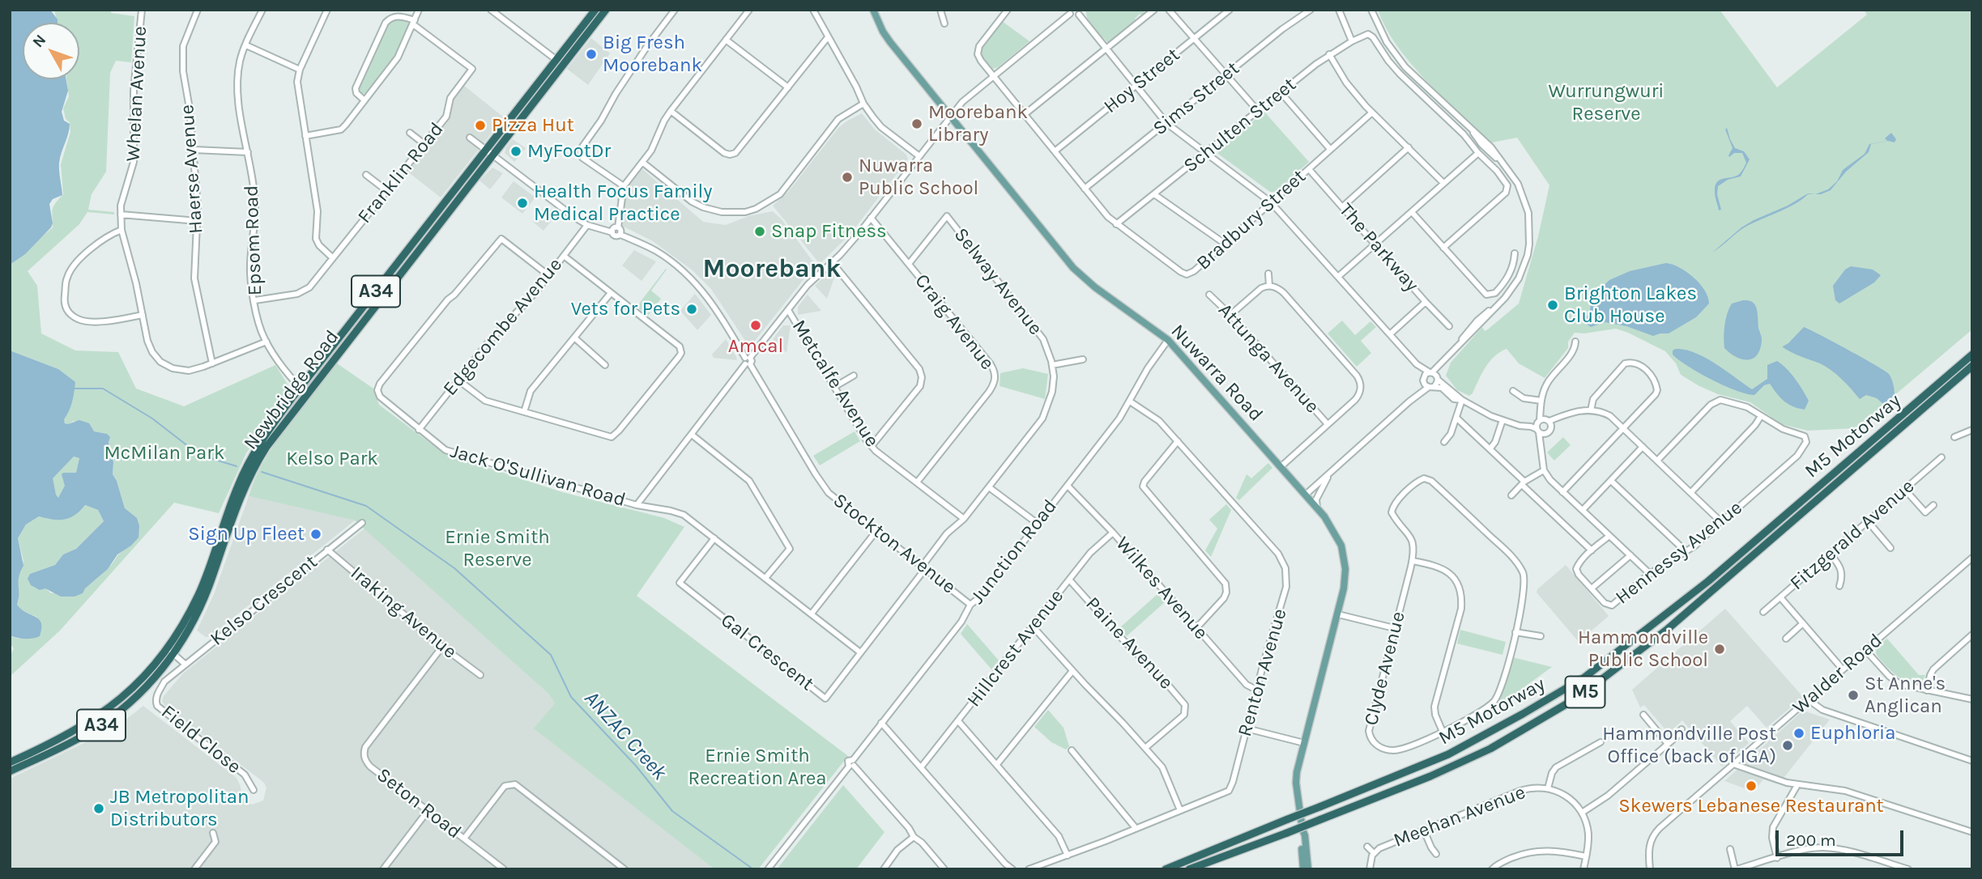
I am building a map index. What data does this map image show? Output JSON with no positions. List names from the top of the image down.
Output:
{
  "streets": {
    "highway": [
      "A34",
      "Newbridge Road",
      "M5 Motorway",
      "M5"
    ],
    "main road": ["Nuwarra Road"],
    "street": [
      "Hoy Street",
      "Whelan Avenue",
      "Sims Street",
      "Schulten Street",
      "Haerse Avenue",
      "Franklin Road",
      "Bradbury Street",
      "Epsom Road",
      "The Parkway",
      "Selway Avenue",
      "Craig Avenue",
      "Edgecombe Avenue",
      "Attunga Avenue",
      "Metcalfe Avenue",
      "Jack O'Sullivan Road",
      "Fitzgerald Avenue",
      "Stockton Avenue",
      "Junction Road",
      "Hennessy Avenue",
      "Wilkes Avenue",
      "Kelso Crescent",
      "Iraking Avenue",
      "Paine Avenue",
      "Hillcrest Avenue",
      "Gal Crescent",
      "Clyde Avenue",
      "Renton Avenue",
      "Walder Road",
      "Field Close",
      "Seton Road",
      "Meehan Avenue"
    ]
  },
  "crossings": [
    ["Hoy Street", "Bradbury Street"],
    ["Whelan Avenue", "Haerse Avenue"],
    ["Whelan Avenue", "Epsom Road"],
    ["Sims Street", "Bradbury Street"],
    ["Schulten Street", "Bradbury Street"],
    ["Franklin Road", "Epsom Road"],
    ["Bradbury Street", "The Parkway"],
    ["Epsom Road", "Newbridge Road"],
    ["Selway Avenue", "Craig Avenue"],
    ["Selway Avenue", "Metcalfe Avenue"],
    ["Selway Avenue", "Stockton Avenue"],
    ["Selway Avenue", "Gal Crescent"],
    ["Craig Avenue", "Metcalfe Avenue"],
    ["Edgecombe Avenue", "Jack O'Sullivan Road"],
    ["Nuwarra Road", "Junction Road"],
    ["Jack O'Sullivan Road", "Gal Crescent"],
    ["Stockton Avenue", "Junction Road"],
    ["Stockton Avenue", "Gal Crescent"],
    ["Junction Road", "Wilkes Avenue"],
    ["Junction Road", "Renton Avenue"],
    ["Wilkes Avenue", "Hillcrest Avenue"],
    ["Wilkes Avenue", "Renton Avenue"],
    ["Kelso Crescent", "Iraking Avenue"],
    ["Kelso Crescent", "Field Close"],
    ["Iraking Avenue", "Seton Road"],
    ["Paine Avenue", "Hillcrest Avenue"]
  ],
  "districts": ["Moorebank"],
  "water": ["ANZAC Creek"],
  "parks": [
    "Wurrungwuri Reserve",
    "McMilan Park",
    "Kelso Park",
    "Ernie Smith Reserve",
    "Ernie Smith Recreation Area"
  ],
  "places": [
    "Big Fresh Moorebank",
    "Moorebank Library",
    "Pizza Hut",
    "MyFootDr",
    "Nuwarra Public School",
    "Health Focus Family Medical Practice",
    "Snap Fitness",
    "Brighton Lakes Club House",
    "Vets for Pets",
    "Amcal",
    "Sign Up Fleet",
    "Hammondville Public School",
    "St Anne's Anglican",
    "Euphloria",
    "Hammondville Post Office (back of IGA)",
    "Skewers Lebanese Restaurant",
    "JB Metropolitan Distributors"
  ],
  "scale_bar": "200 m",
  "north": "top left"
}
